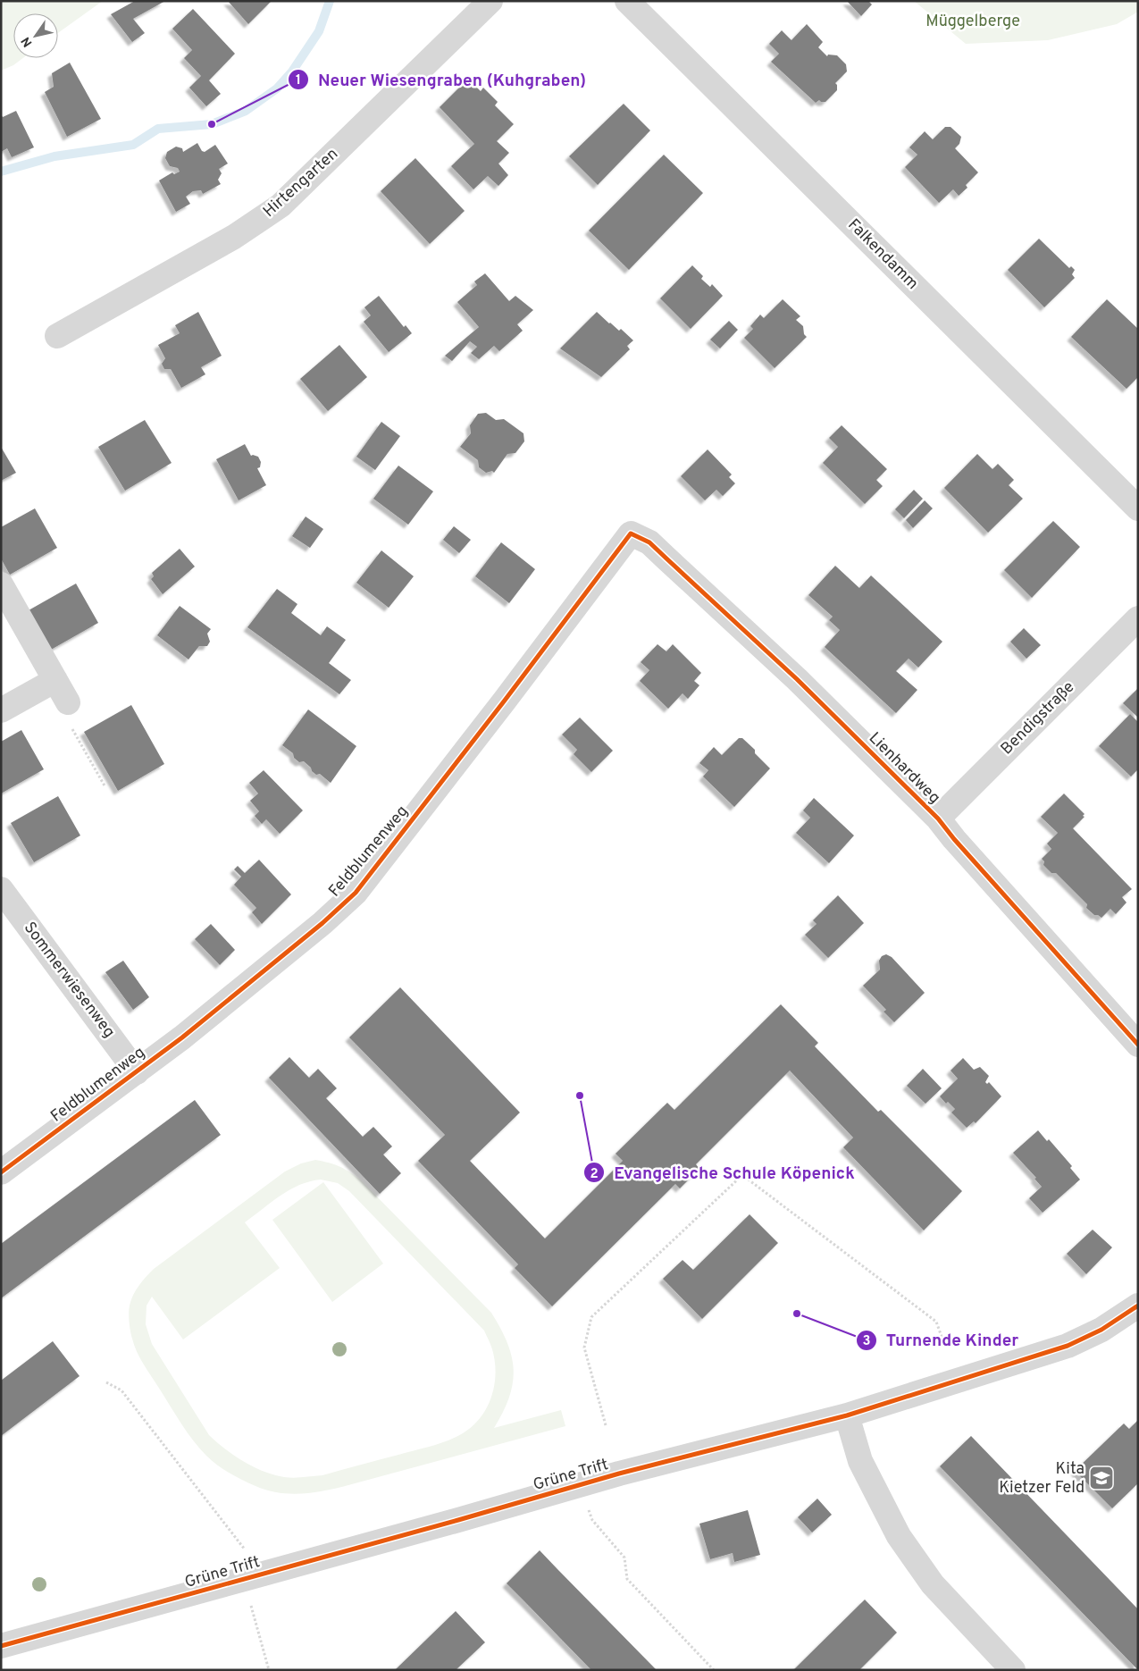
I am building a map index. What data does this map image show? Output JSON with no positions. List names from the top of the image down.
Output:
{
  "streets": {
    "street": [
      "Hirtengarten",
      "Falkendamm",
      "Bendigstraße",
      "Lienhardweg",
      "Feldblumenweg",
      "Sommerwiesenweg",
      "Grüne Trift"
    ]
  },
  "crossings": [
    ["Bendigstraße", "Lienhardweg"],
    ["Lienhardweg", "Feldblumenweg"],
    ["Feldblumenweg", "Sommerwiesenweg"]
  ],
  "parks": ["Müggelberge"],
  "places": {
    "other": ["Neuer Wiesengraben (Kuhgraben)", "Evangelische Schule Köpenick", "Turnende Kinder"],
    "school or university": ["Kita Kietzer Feld"]
  },
  "north": "bottom left"
}
